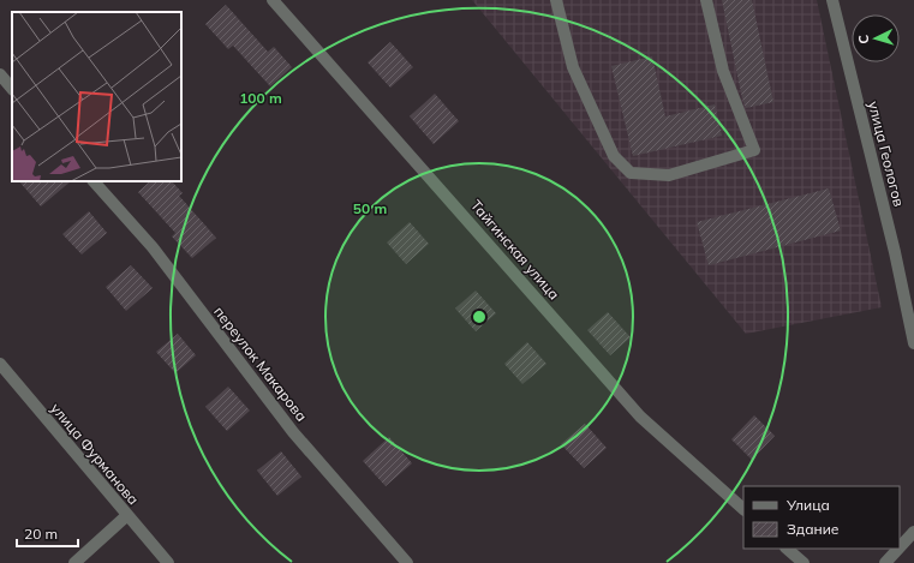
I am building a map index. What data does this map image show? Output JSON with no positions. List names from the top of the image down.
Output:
{
  "streets": {
    "street": [
      "улица Геологов",
      "Тайгинская улица",
      "переулок Макарова",
      "улица Фурманова"
    ]
  },
  "legend": ["Улица", "Здание"],
  "scale_bar": "20 m",
  "north": "left",
  "rings": ["100 m", "50 m"]
}
